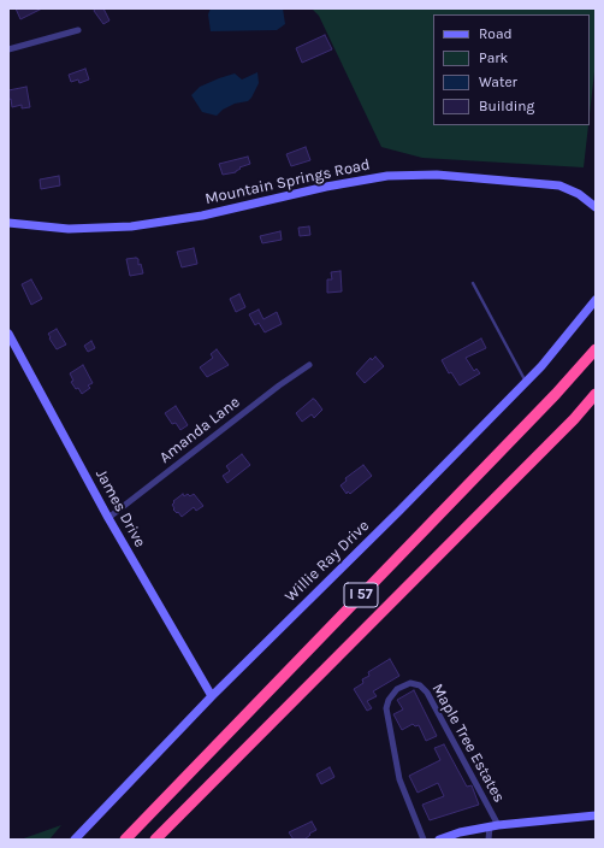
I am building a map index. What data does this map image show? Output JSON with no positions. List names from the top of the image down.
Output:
{
  "streets": {
    "highway": ["I 57"],
    "street": [
      "Mountain Springs Road",
      "Amanda Lane",
      "James Drive",
      "Willie Ray Drive",
      "Maple Tree Estates"
    ]
  },
  "crossings": [
    ["Amanda Lane", "James Drive"],
    ["James Drive", "Willie Ray Drive"]
  ],
  "legend": [
    "Road",
    "Park",
    "Water",
    "Building"
  ]
}
